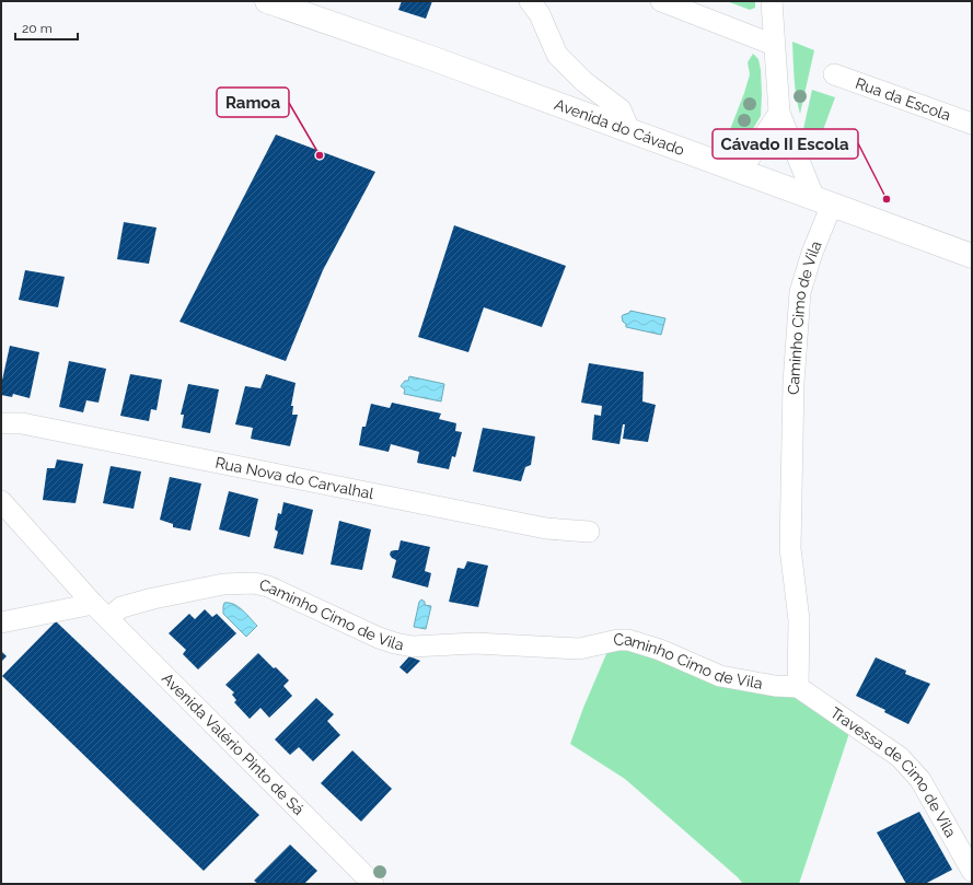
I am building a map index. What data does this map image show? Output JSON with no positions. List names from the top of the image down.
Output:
{
  "streets": {
    "main road": ["Avenida do Cávado"],
    "street": [
      "Rua da Escola",
      "Caminho Cimo de Vila",
      "Rua Nova do Carvalhal",
      "Avenida Valério Pinto de Sá",
      "Travessa de Cimo de Vila"
    ]
  },
  "crossings": [
    ["Avenida do Cávado", "Caminho Cimo de Vila"],
    ["Caminho Cimo de Vila", "Avenida Valério Pinto de Sá"],
    ["Caminho Cimo de Vila", "Travessa de Cimo de Vila"]
  ],
  "places": ["Ramoa", "Cávado II Escola"],
  "scale_bar": "20 m"
}
